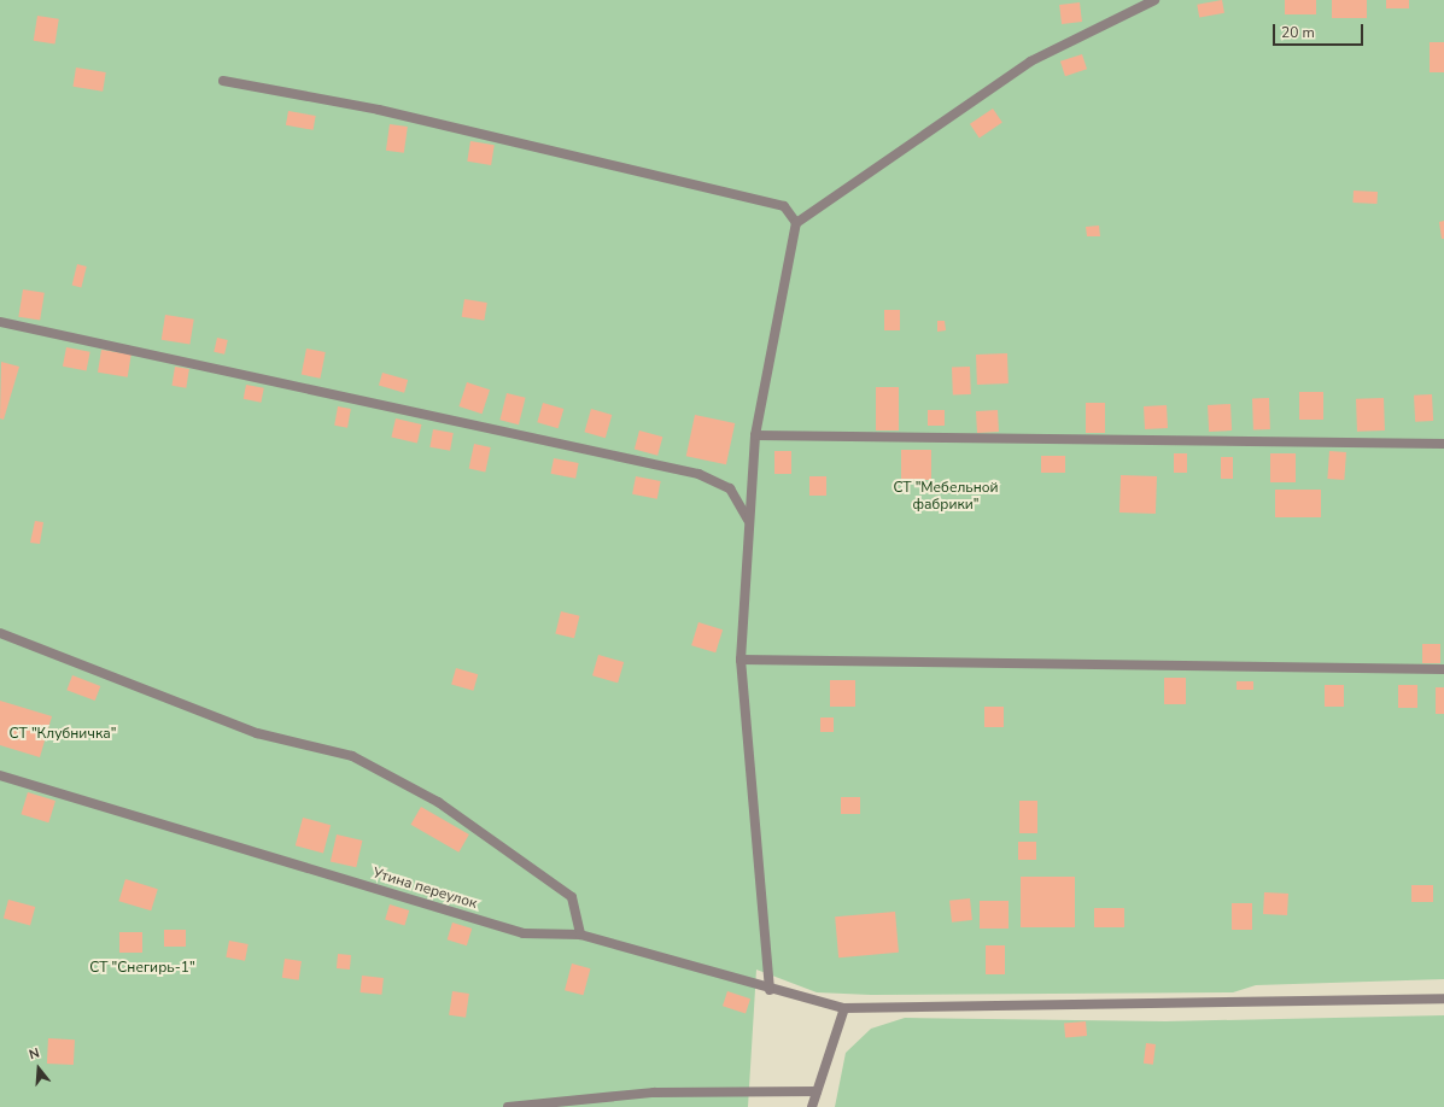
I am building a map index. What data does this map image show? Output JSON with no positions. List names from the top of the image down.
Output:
{
  "streets": {
    "street": ["Утина переулок"]
  },
  "parks": ["СТ \"Мебельной фабрики\"", "СТ \"Клубничка\"", "СТ \"Снегирь-1\""],
  "scale_bar": "20 m",
  "north": "top"
}
